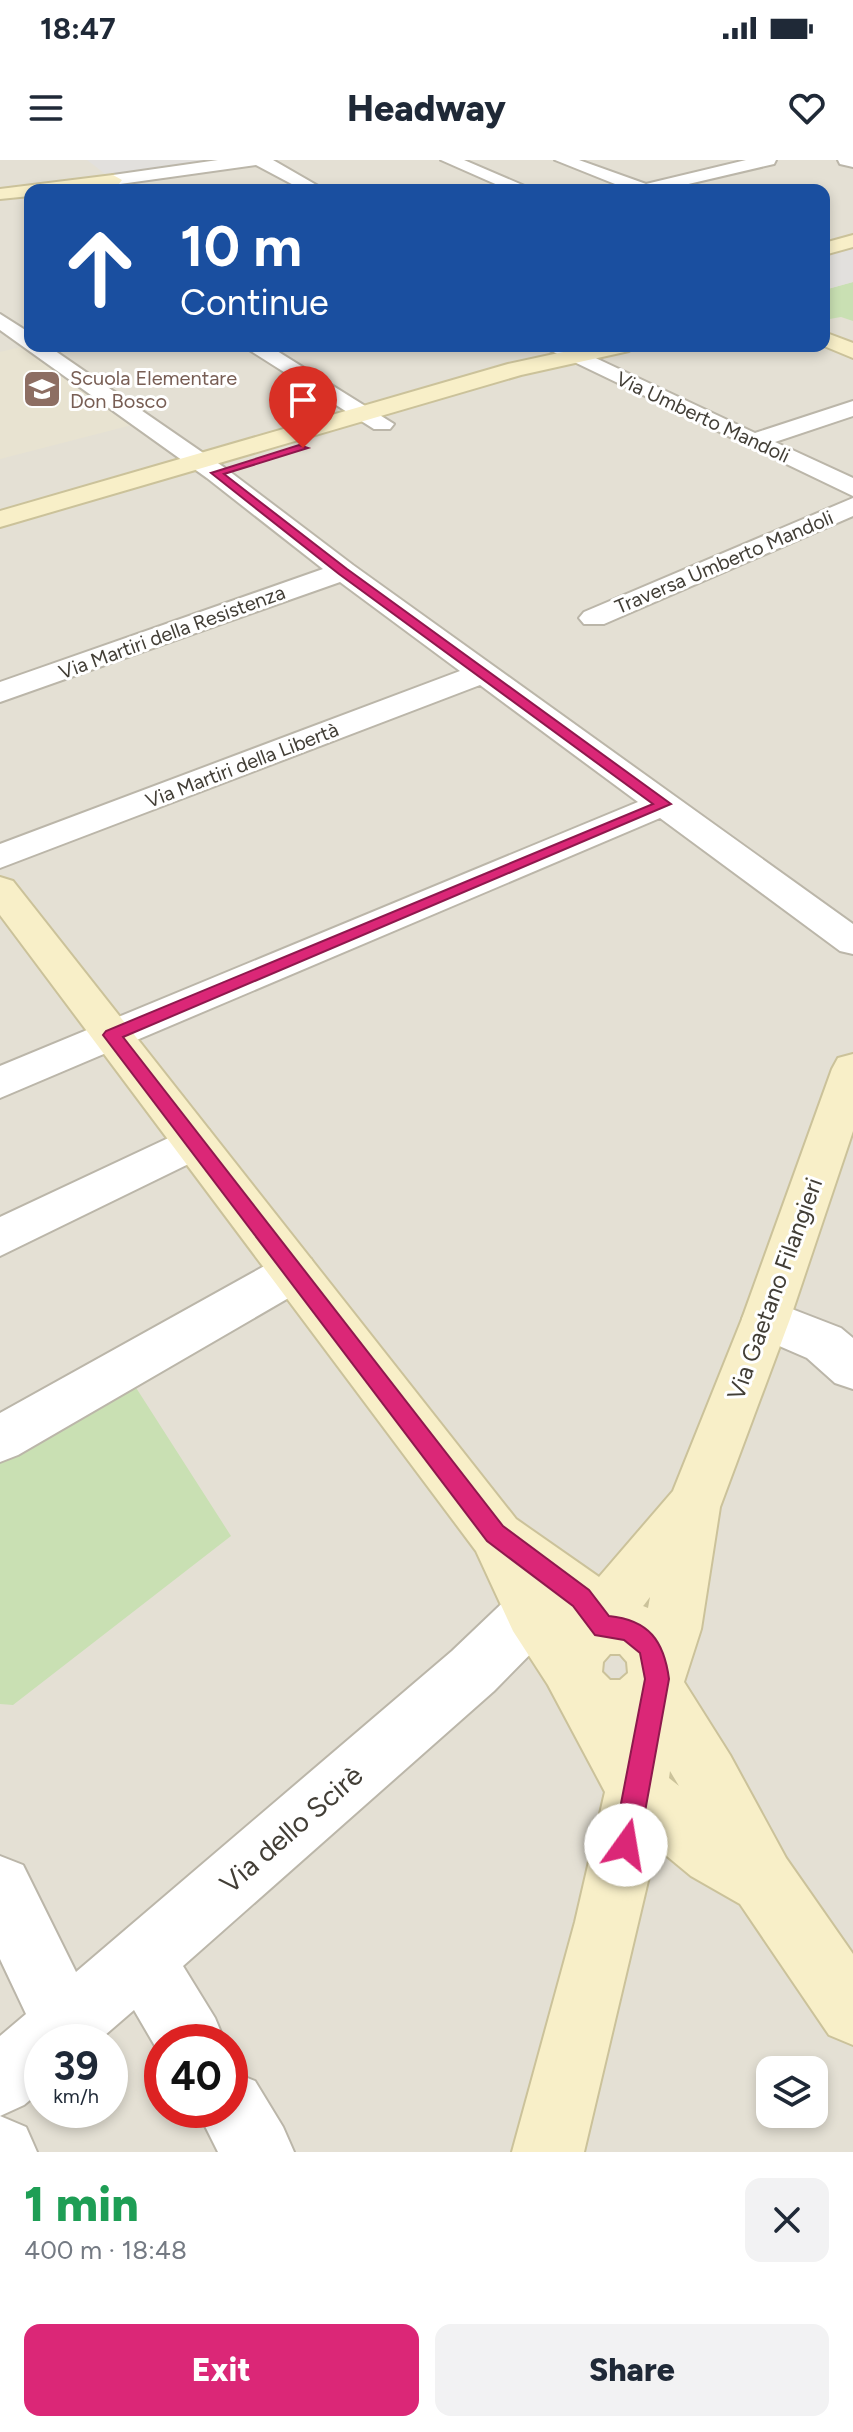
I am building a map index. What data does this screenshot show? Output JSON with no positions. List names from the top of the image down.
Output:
{
  "streets": {
    "street": [
      "Via Umberto Mandoli",
      "Traversa Umberto Mandoli",
      "Via Martiri della Resistenza",
      "Via Martiri della Libertà",
      "Via Gaetano Filangieri",
      "Via dello Scirè"
    ]
  },
  "crossings": [
    ["Via Gaetano Filangieri", "Via dello Scirè"]
  ],
  "places": {
    "school or university": ["Scuola Elementare Don Bosco"]
  },
  "page": {
    "status": "18:47",
    "header": "Headway",
    "turn": ["10 m", "Continue"],
    "speed": "39 km/h",
    "limit": "40",
    "heading": ["1 min", "400 m · 18:48"],
    "buttons": ["Exit", "Share"]
  }
}
